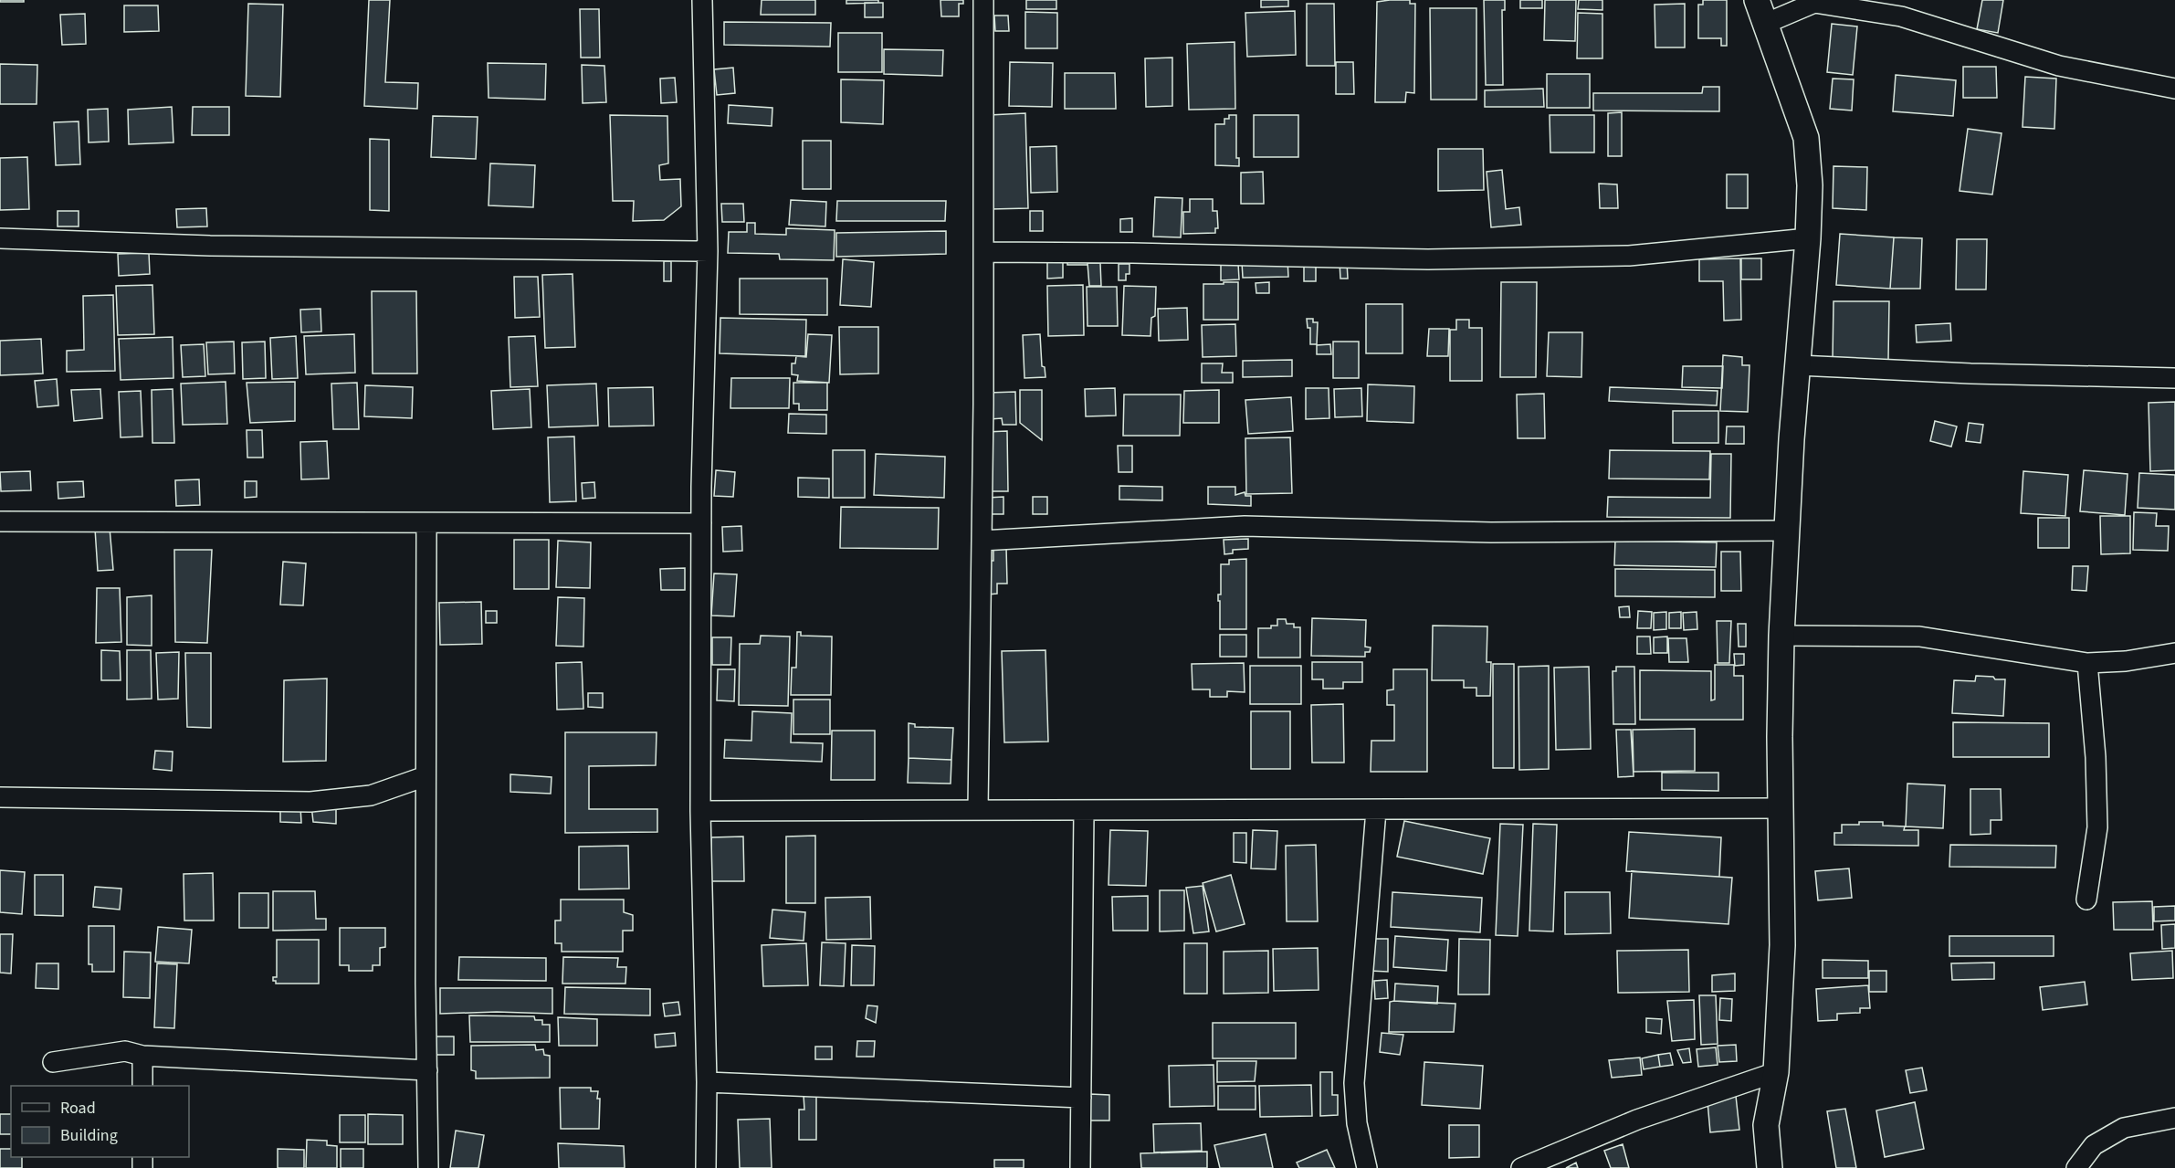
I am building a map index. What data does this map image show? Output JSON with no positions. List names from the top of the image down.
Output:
{
  "legend": ["Road", "Building"]
}
